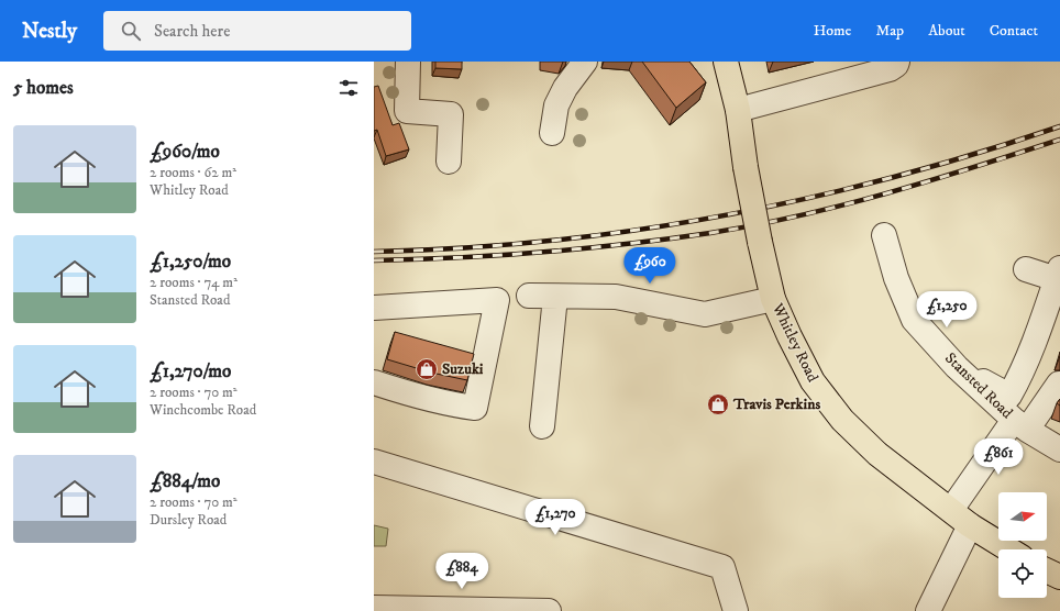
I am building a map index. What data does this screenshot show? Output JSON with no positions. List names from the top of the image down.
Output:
{
  "streets": {
    "main road": ["Whitley Road"],
    "street": ["Stansted Road"]
  },
  "places": {
    "shop": ["Suzuki", "Travis Perkins"]
  },
  "north": "right",
  "page": {
    "header": "Nestly",
    "search": "Search here",
    "nav": [
      "Home",
      "Map",
      "About",
      "Contact"
    ],
    "heading": "5 homes",
    "list": [
      {
        "name": "£960/mo",
        "note": "2 rooms · 62 m² · Whitley Road"
      },
      {
        "name": "£1,250/mo",
        "note": "2 rooms · 74 m² · Stansted Road"
      },
      {
        "name": "£1,270/mo",
        "note": "2 rooms · 70 m² · Winchcombe Road"
      },
      {
        "name": "£884/mo",
        "note": "2 rooms · 70 m² · Dursley Road"
      }
    ],
    "price": [
      "£960",
      "£1,250",
      "£861",
      "£1,270",
      "£884"
    ]
  }
}
